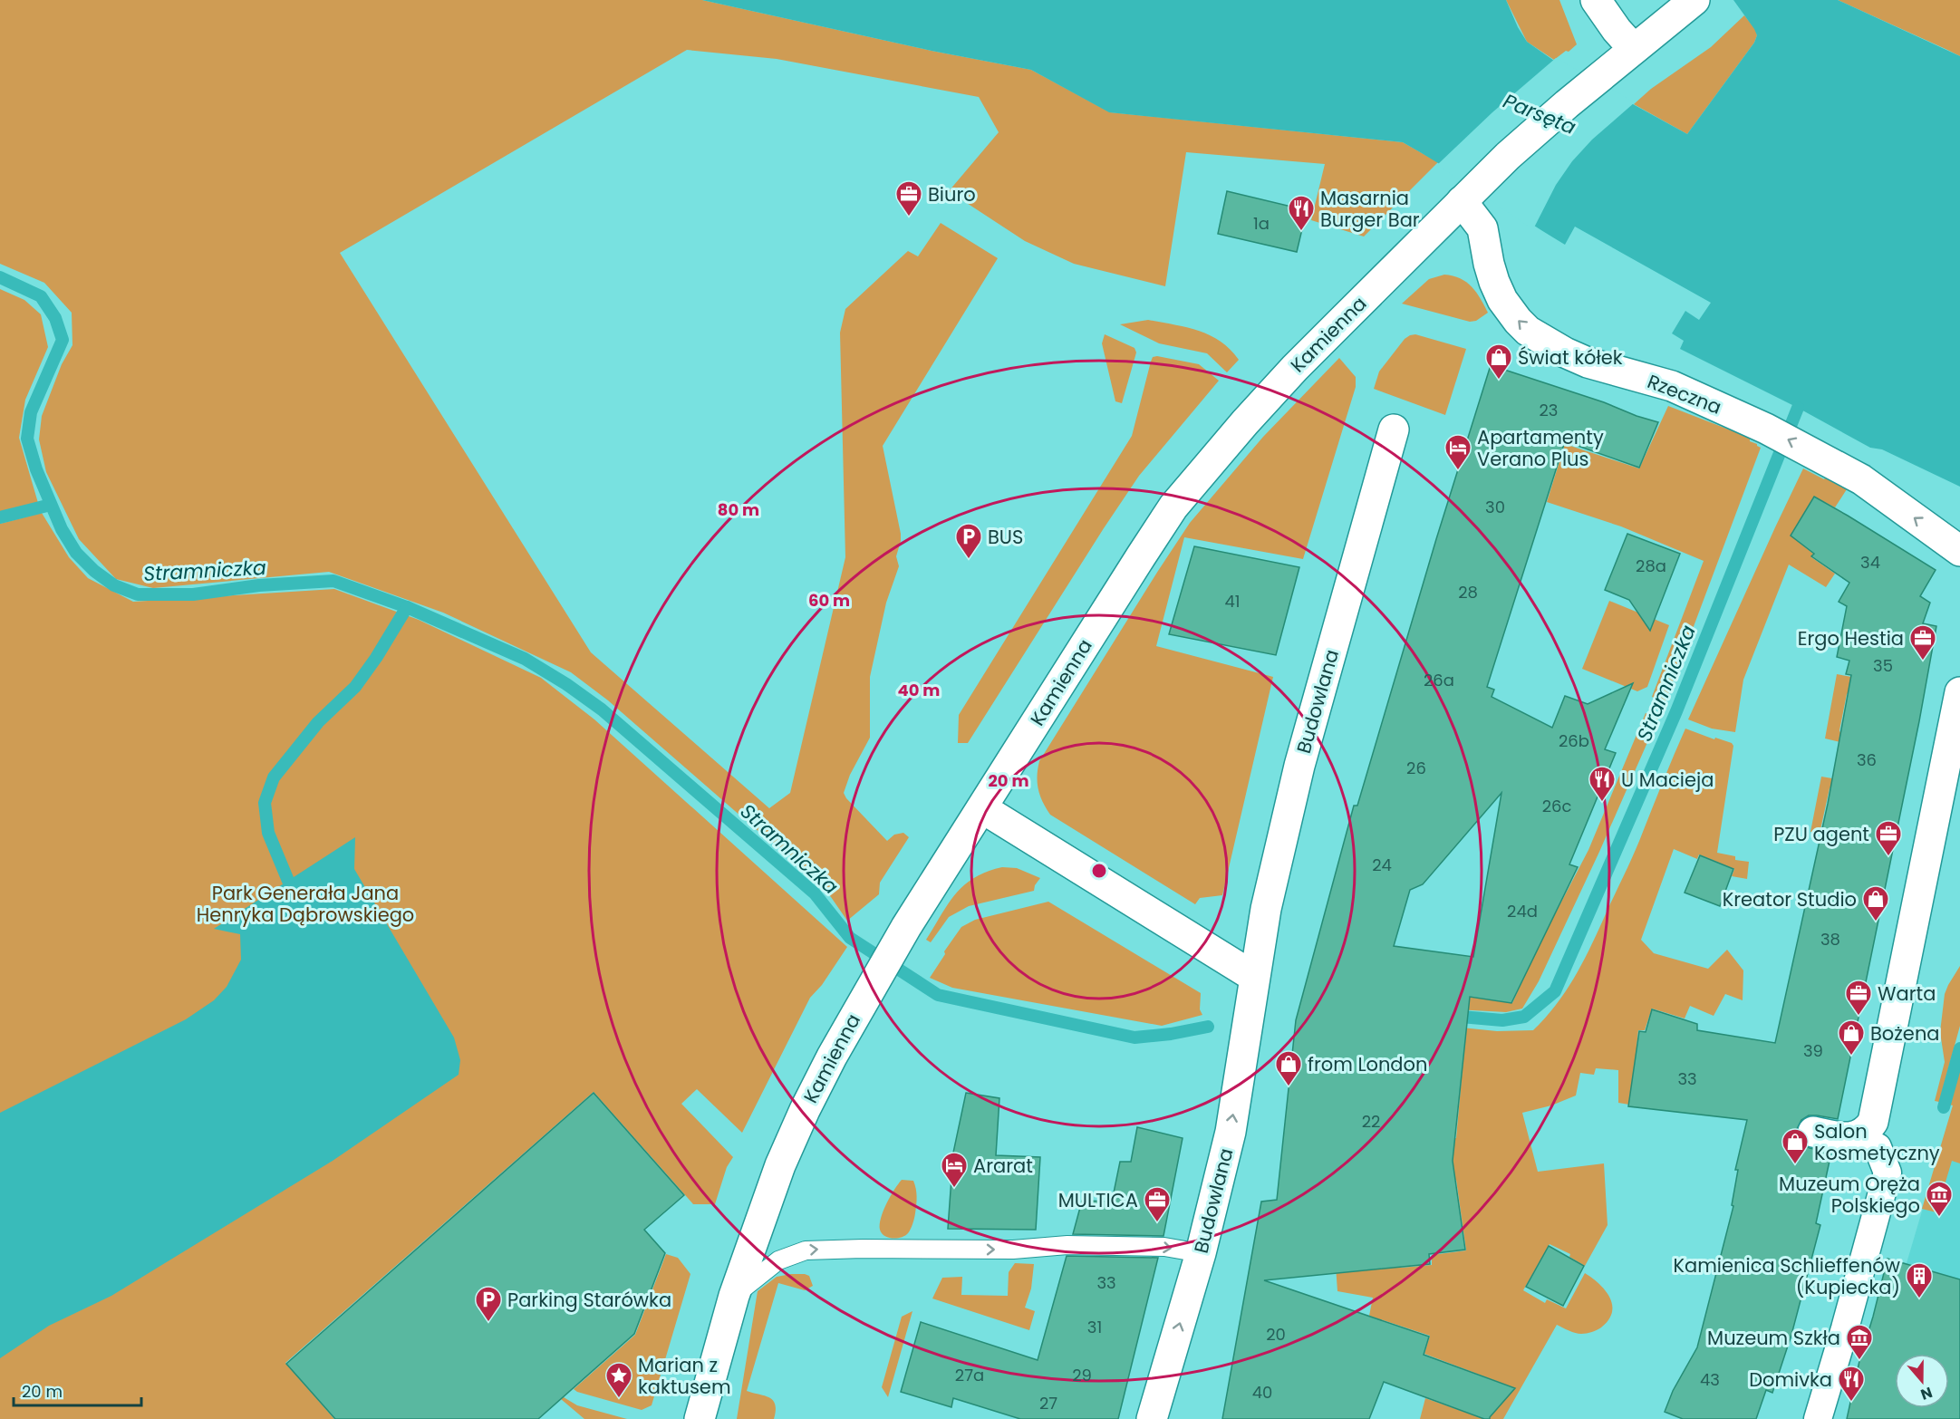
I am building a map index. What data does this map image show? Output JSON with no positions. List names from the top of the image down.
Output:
{
  "streets": {
    "street": ["Kamienna", "Rzeczna", "Budowlana"]
  },
  "crossings": [
    ["Kamienna", "Rzeczna"]
  ],
  "one_way": ["Rzeczna", "Budowlana"],
  "water": ["Parsęta", "Stramniczka"],
  "parks": ["Park Generała Jana Henryka Dąbrowskiego"],
  "places": {
    "office": [
      "Biuro",
      "Ergo Hestia",
      "PZU agent",
      "Warta",
      "MULTICA"
    ],
    "restaurant": ["Masarnia Burger Bar", "U Macieja", "Domivka"],
    "shop": [
      "Świat kółek",
      "Kreator Studio",
      "Bożena",
      "from London",
      "Salon Kosmetyczny"
    ],
    "hotel": ["Apartamenty Verano Plus", "Ararat"],
    "parking": ["BUS", "Parking Starówka"],
    "museum": ["Muzeum Oręża Polskiego", "Muzeum Szkła"],
    "building": ["Kamienica Schlieffenów (Kupiecka)"],
    "place": ["Marian z kaktusem"]
  },
  "house_numbers": [
    "1a",
    "23",
    "30",
    "34",
    "28a",
    "28",
    "41",
    "35",
    "26a",
    "26b",
    "36",
    "26",
    "26c",
    "24",
    "24d",
    "38",
    "39",
    "33",
    "22",
    "33",
    "31",
    "20",
    "27a",
    "29",
    "43",
    "40",
    "27"
  ],
  "scale_bar": "20 m",
  "north": "bottom",
  "rings": [
    "80 m",
    "60 m",
    "40 m",
    "20 m"
  ]
}
